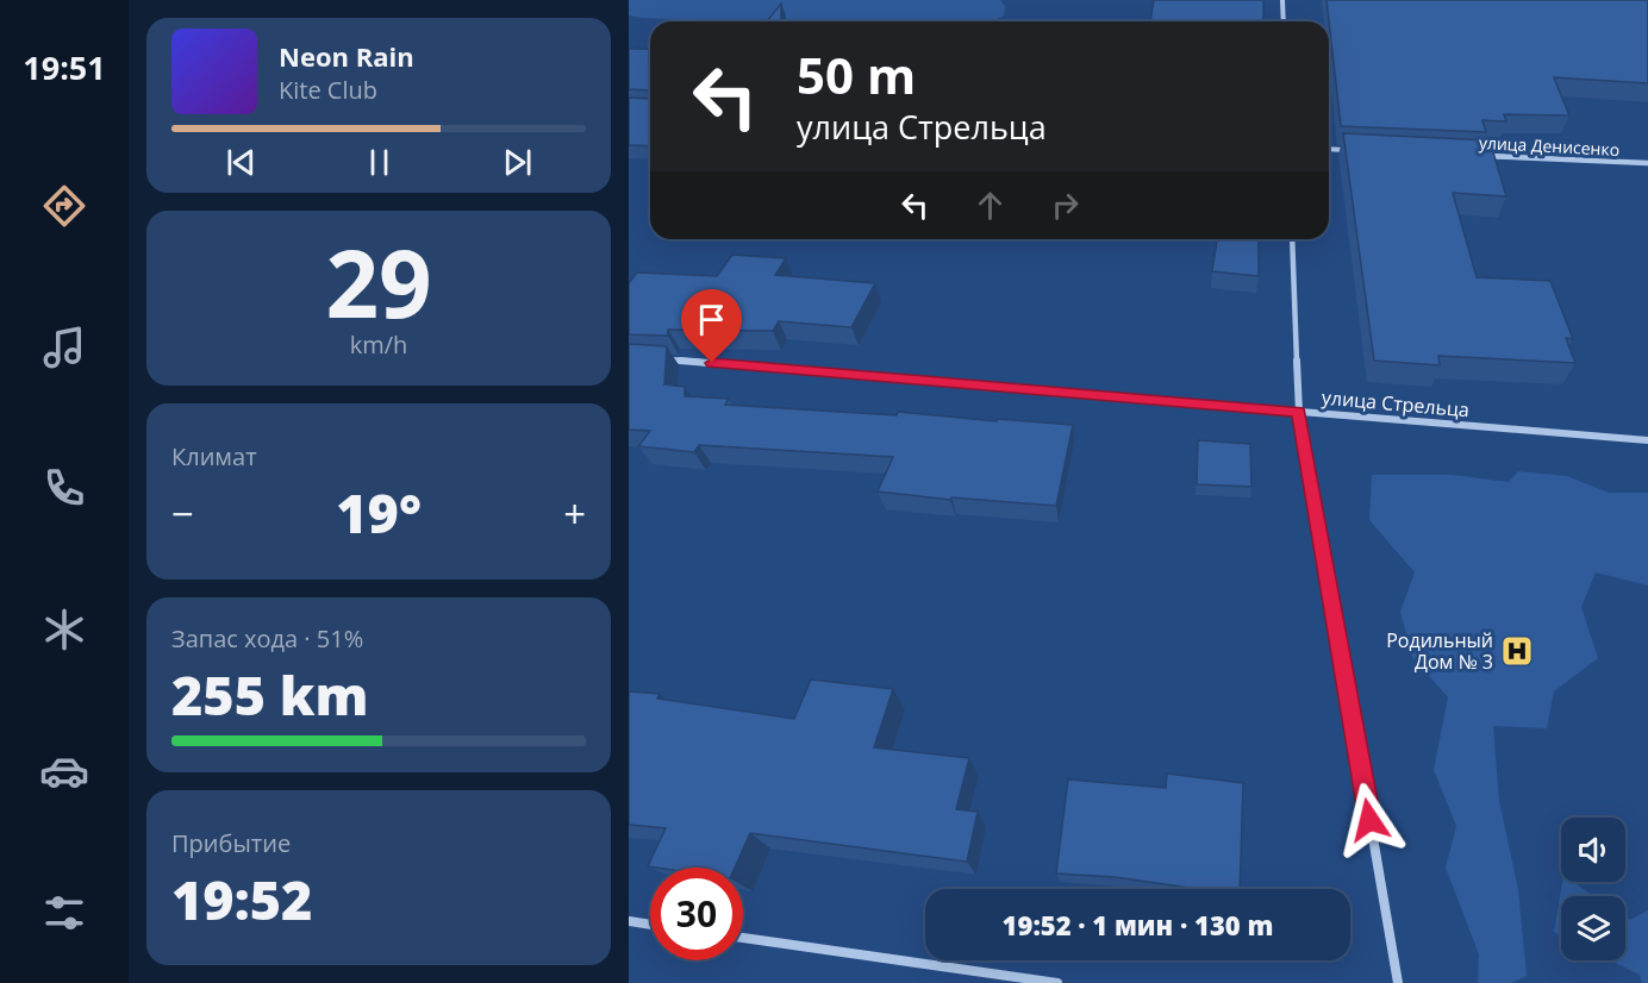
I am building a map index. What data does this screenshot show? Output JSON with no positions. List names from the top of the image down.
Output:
{
  "streets": {
    "street": ["улица Денисенко", "улица Стрельца"]
  },
  "places": {
    "hospital": ["Родильный Дом № 3"]
  },
  "page": {
    "tabs": "19:51",
    "turn": ["50 m", "улица Стрельца"],
    "song": ["Neon Rain", "Kite Club"],
    "tile": [
      ["29", "km/h"],
      "Климат",
      ["Запас хода · 51%", "255 km"],
      ["Прибытие", "19:52"]
    ],
    "heat": ["−", "19°", "+"],
    "limit": "30",
    "trip": "19:52 · 1 мин · 130 m"
  }
}
